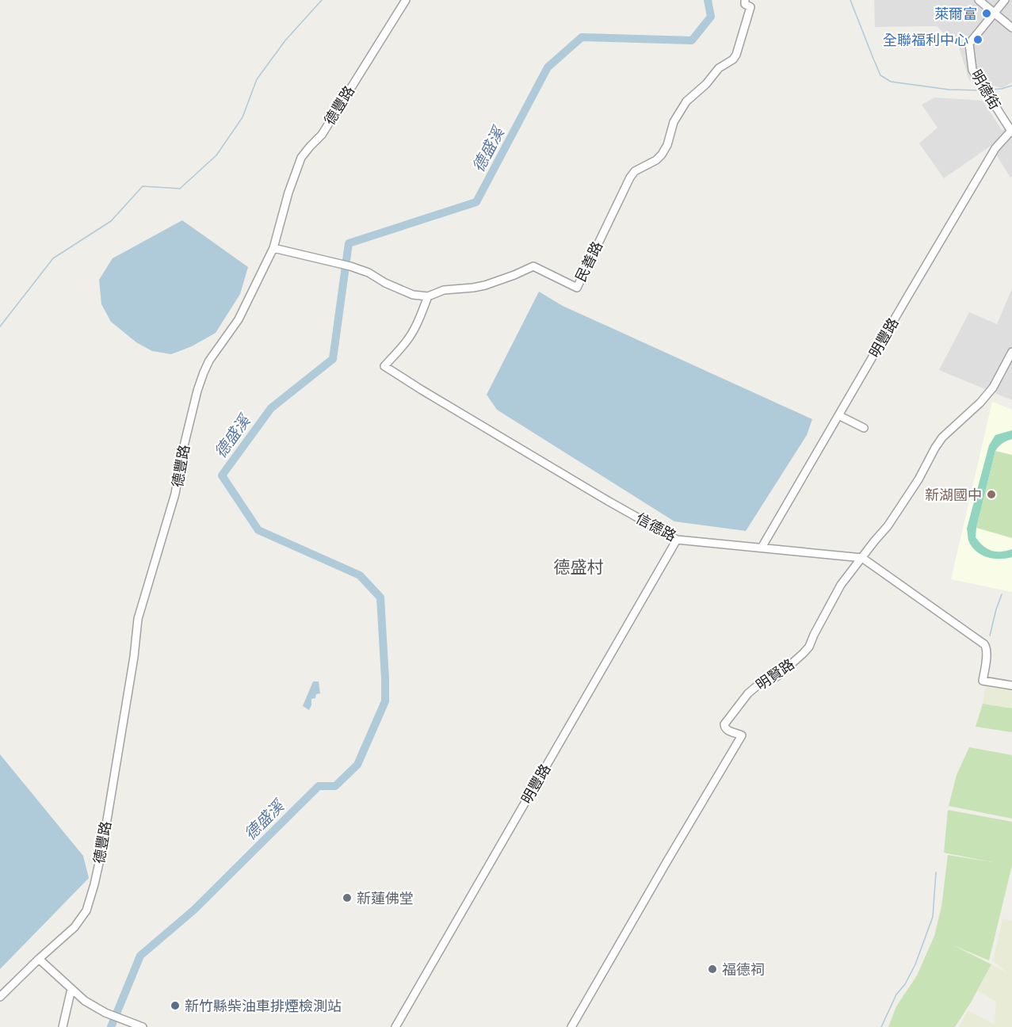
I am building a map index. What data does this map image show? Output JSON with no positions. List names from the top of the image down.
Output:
{
  "streets": {
    "street": [
      "明德街",
      "德豐路",
      "民善路",
      "明豐路",
      "信德路",
      "明賢路"
    ]
  },
  "crossings": [
    ["明德街", "明豐路"],
    ["德豐路", "民善路"],
    ["民善路", "信德路"],
    ["明豐路", "信德路"],
    ["信德路", "明賢路"]
  ],
  "districts": ["德盛村"],
  "water": ["德盛溪"],
  "places": [
    "萊爾富",
    "全聯福利中心",
    "新湖國中",
    "新蓮佛堂",
    "福德祠",
    "新竹縣柴油車排煙檢測站"
  ]
}
